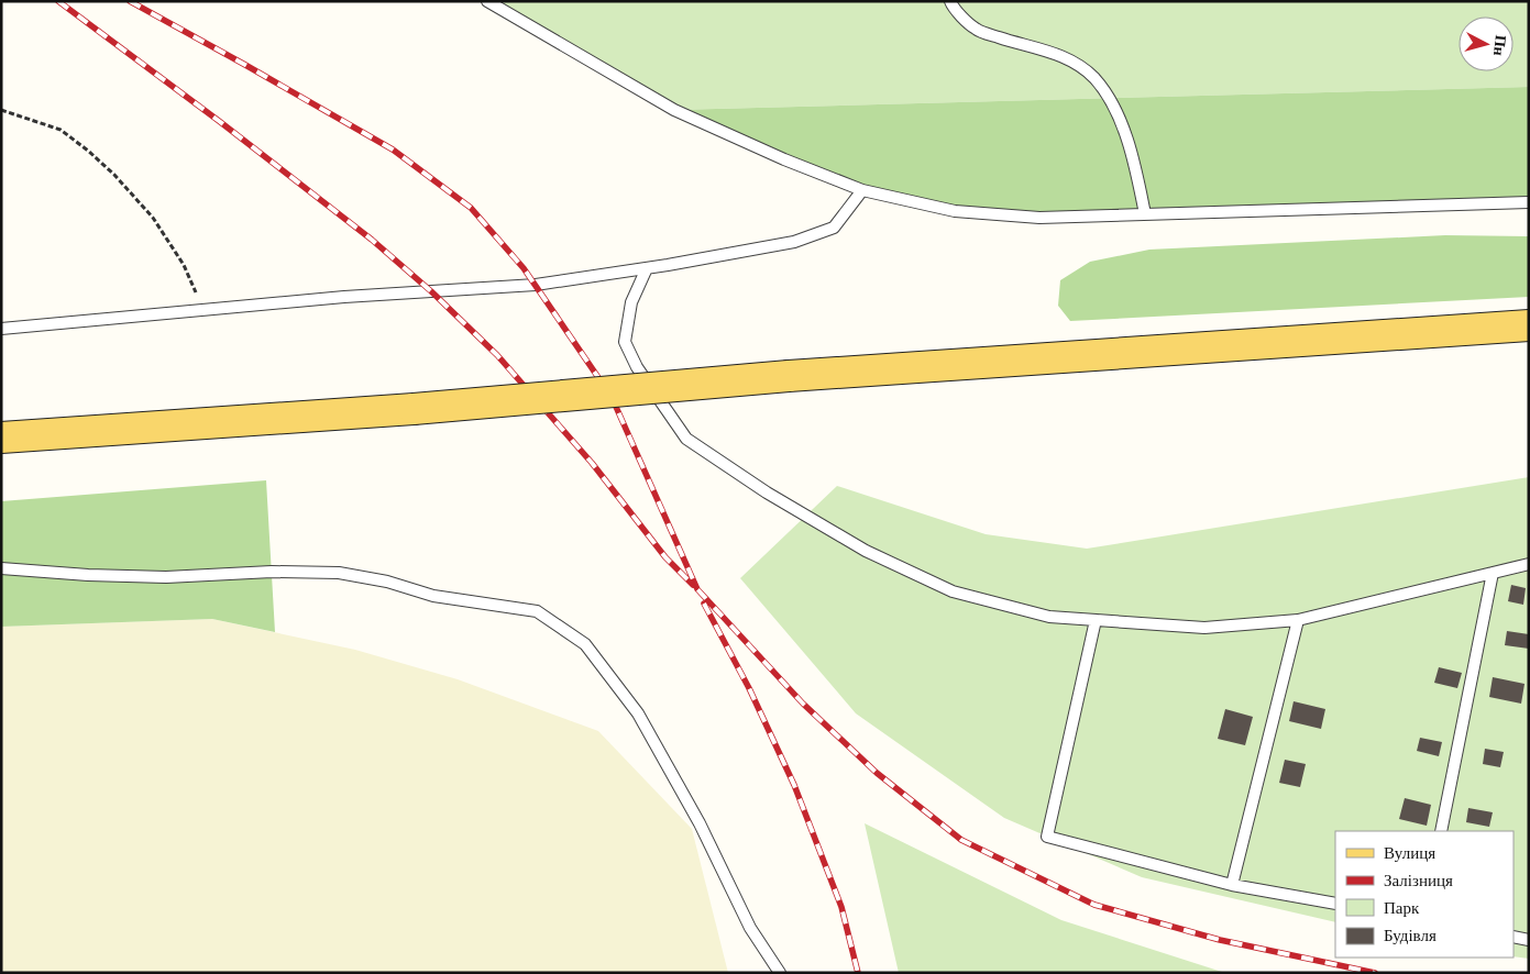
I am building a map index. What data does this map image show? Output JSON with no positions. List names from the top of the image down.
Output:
{
  "legend": [
    "Вулиця",
    "Залізниця",
    "Парк",
    "Будівля"
  ],
  "north": "right"
}
